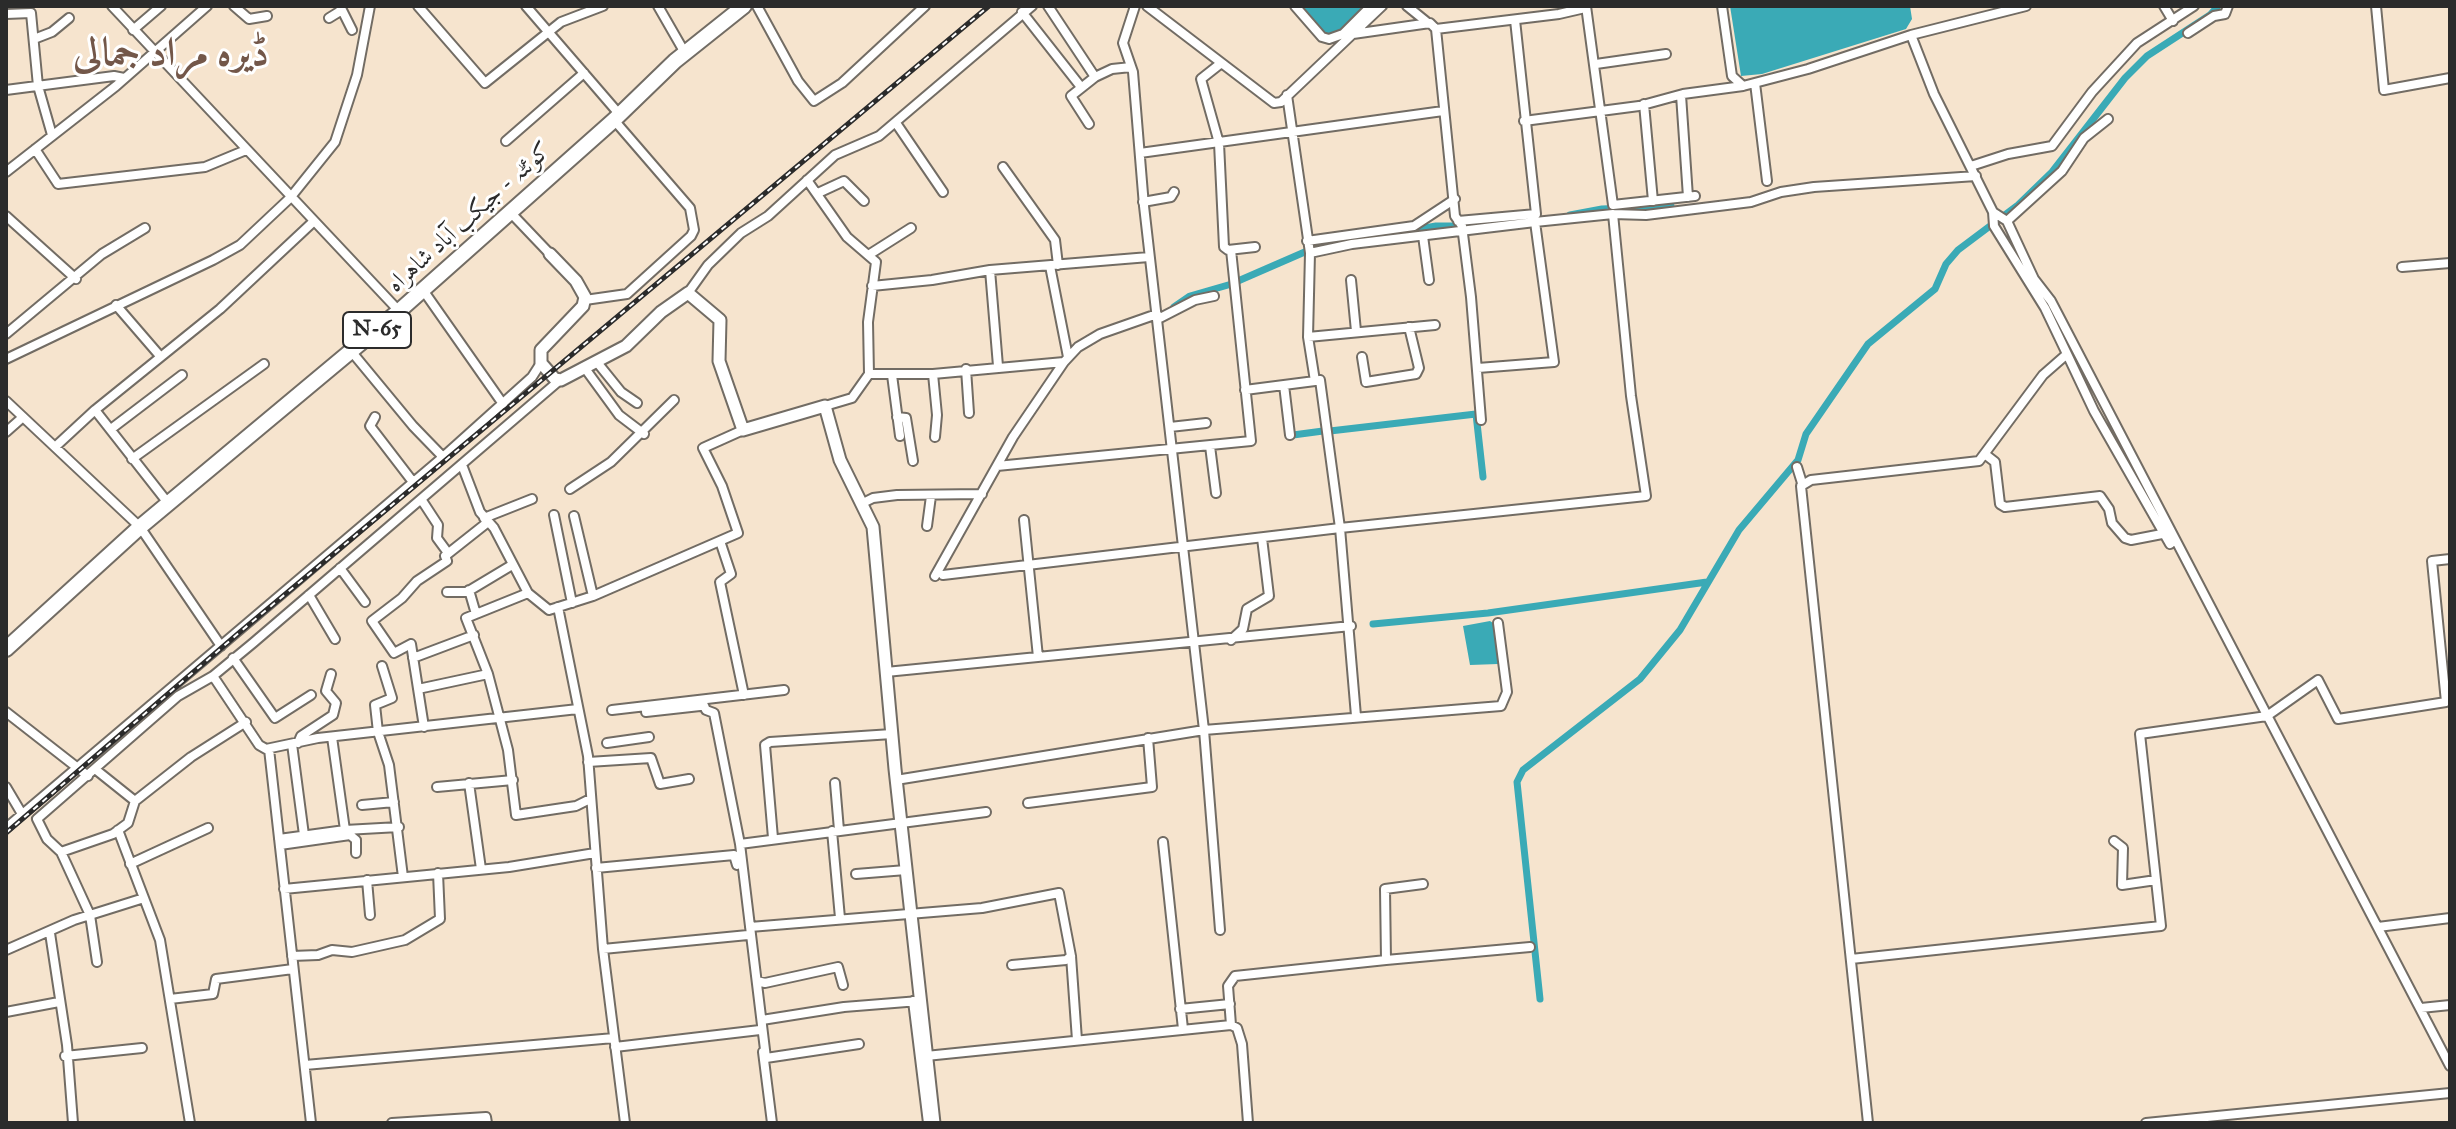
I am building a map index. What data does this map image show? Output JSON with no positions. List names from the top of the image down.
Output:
{
  "streets": {
    "highway": ["کوئٹہ - جیکب آباد شاہراہ", "N-65"]
  },
  "districts": ["ڈیرہ مراد جمالی"]
}
